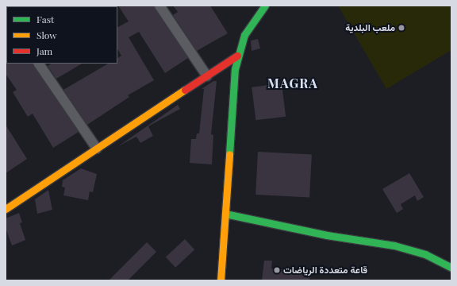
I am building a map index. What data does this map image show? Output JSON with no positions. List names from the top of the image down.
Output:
{
  "districts": ["MAGRA"],
  "places": ["ملعب البلدية", "قاعة متعددة الرياضات"],
  "legend": ["Fast", "Slow", "Jam"]
}
